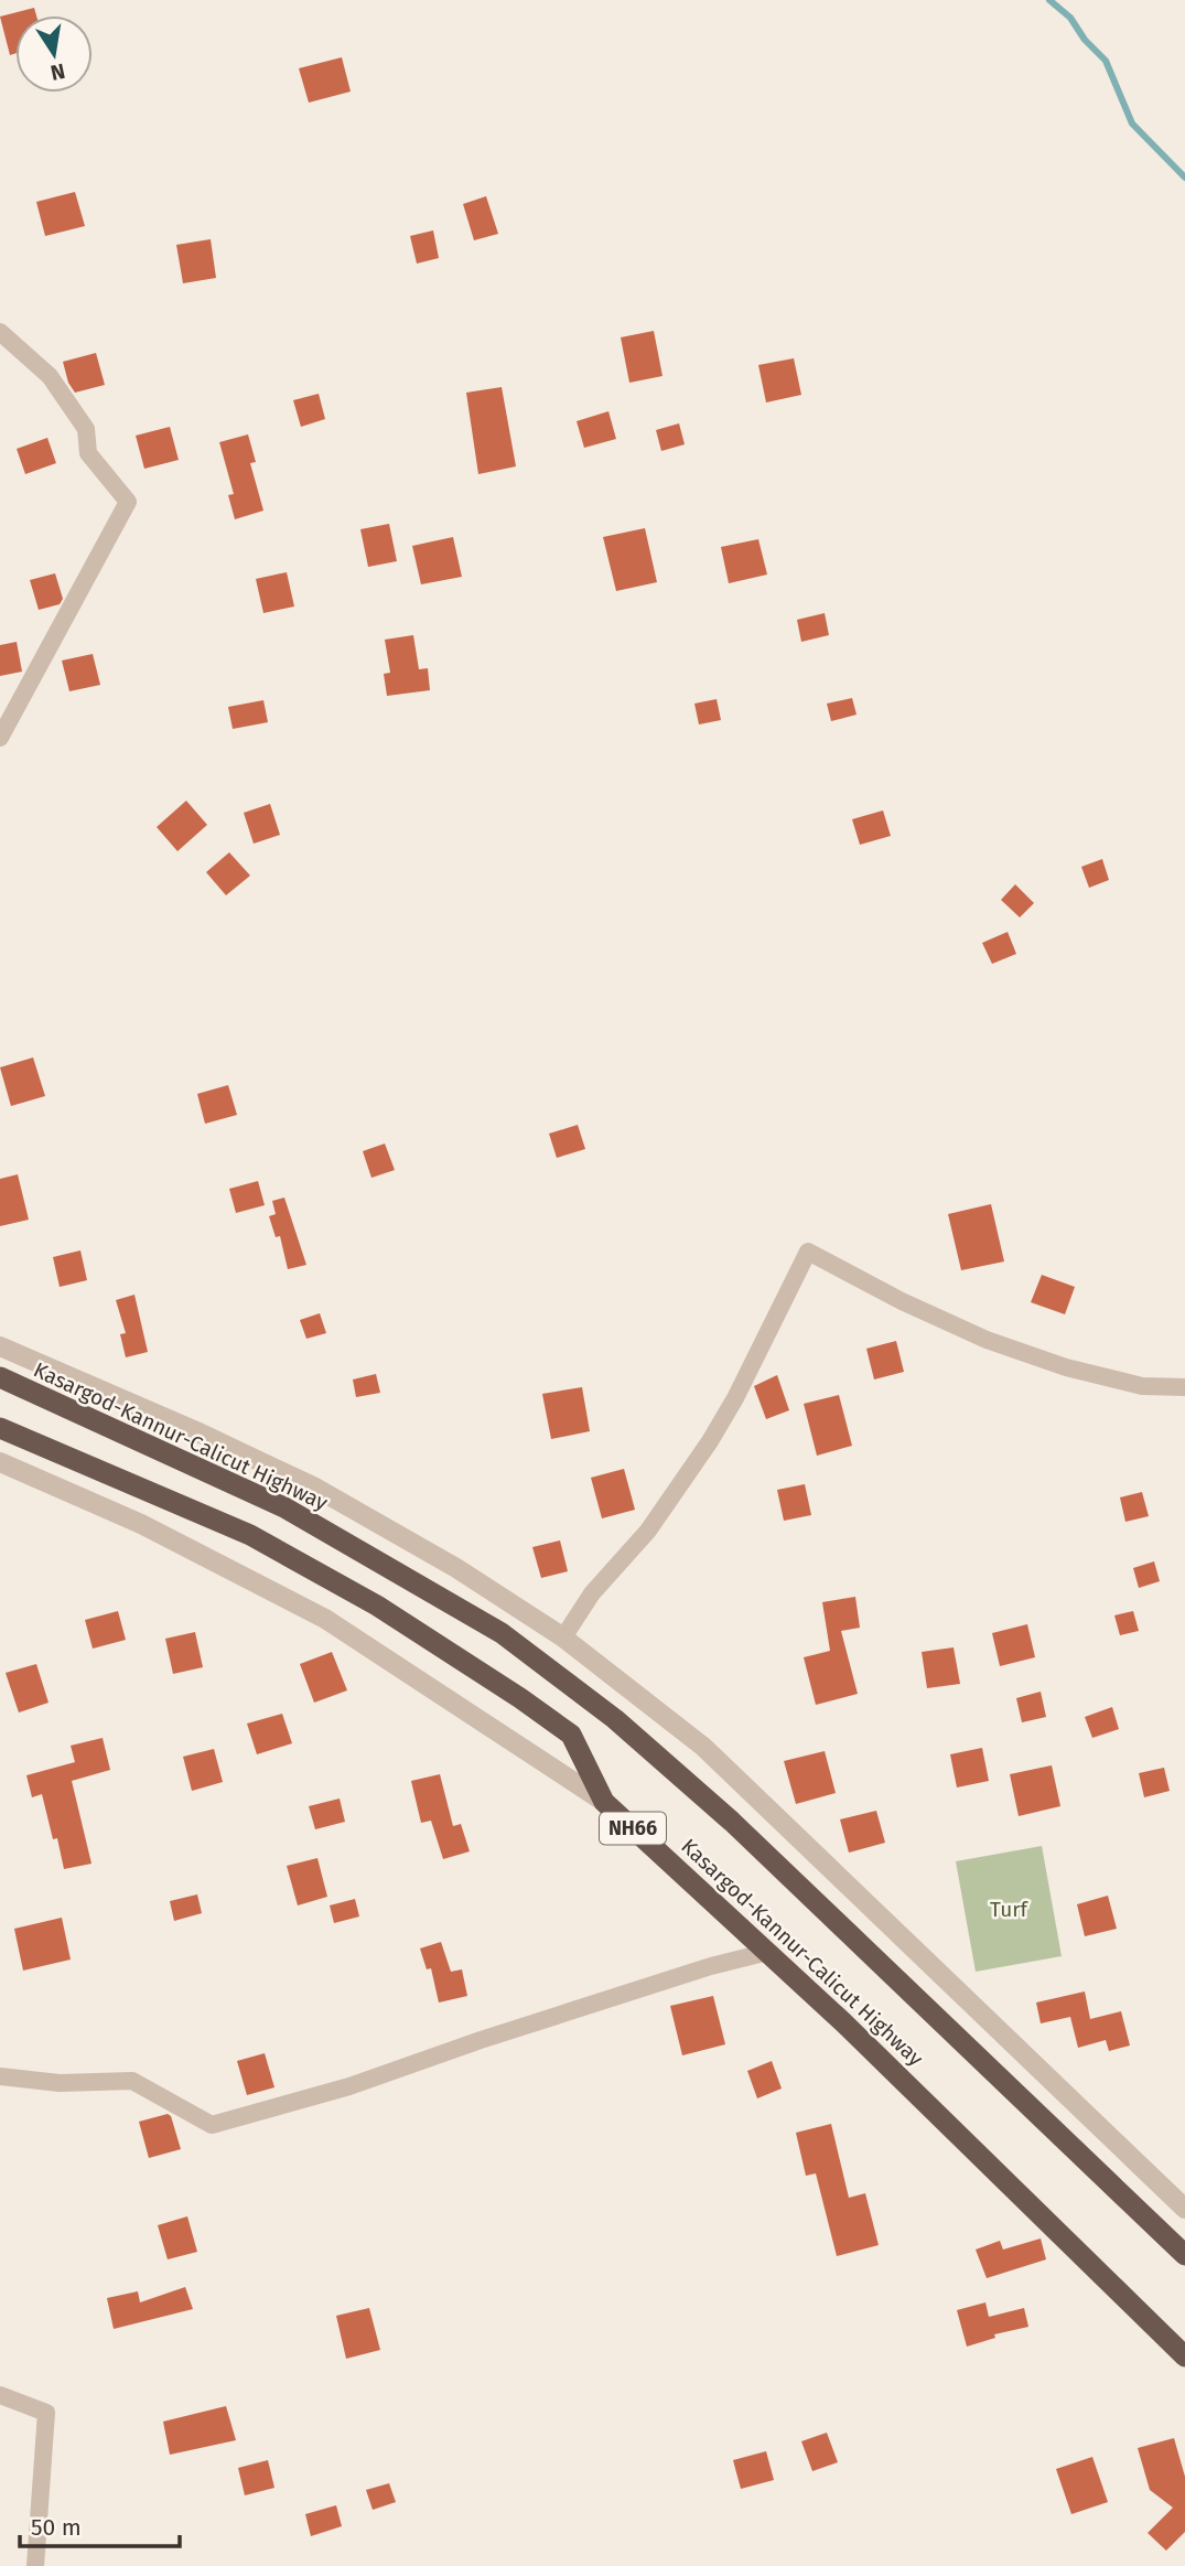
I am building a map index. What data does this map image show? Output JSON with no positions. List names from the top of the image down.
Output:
{
  "streets": {
    "highway": ["Kasargod-Kannur-Calicut Highway", "NH66"]
  },
  "parks": ["Turf"],
  "scale_bar": "50 m",
  "north": "bottom"
}
